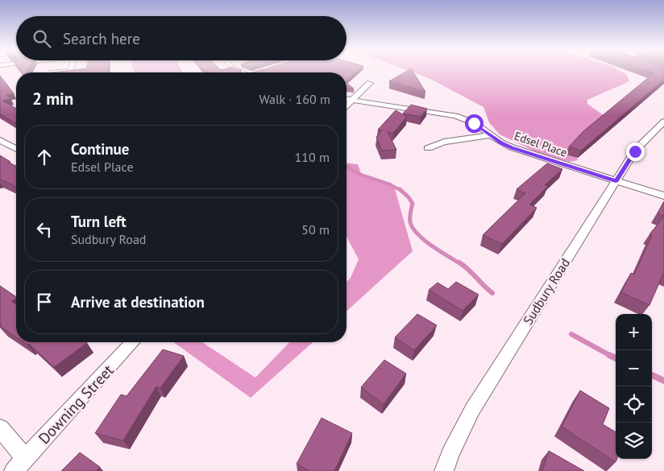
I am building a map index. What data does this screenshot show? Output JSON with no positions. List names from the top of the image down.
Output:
{
  "streets": {
    "street": ["Edsel Place", "Sudbury Road", "Downing Street"]
  },
  "crossings": [
    ["Edsel Place", "Sudbury Road"]
  ],
  "page": {
    "search": "Search here",
    "heading": ["2 min", "Walk · 160 m"],
    "list": [
      ["Continue", "Edsel Place", "110 m"],
      ["Turn left", "Sudbury Road", "50 m"],
      "Arrive at destination"
    ],
    "map_buttons": ["+", "−"]
  }
}
